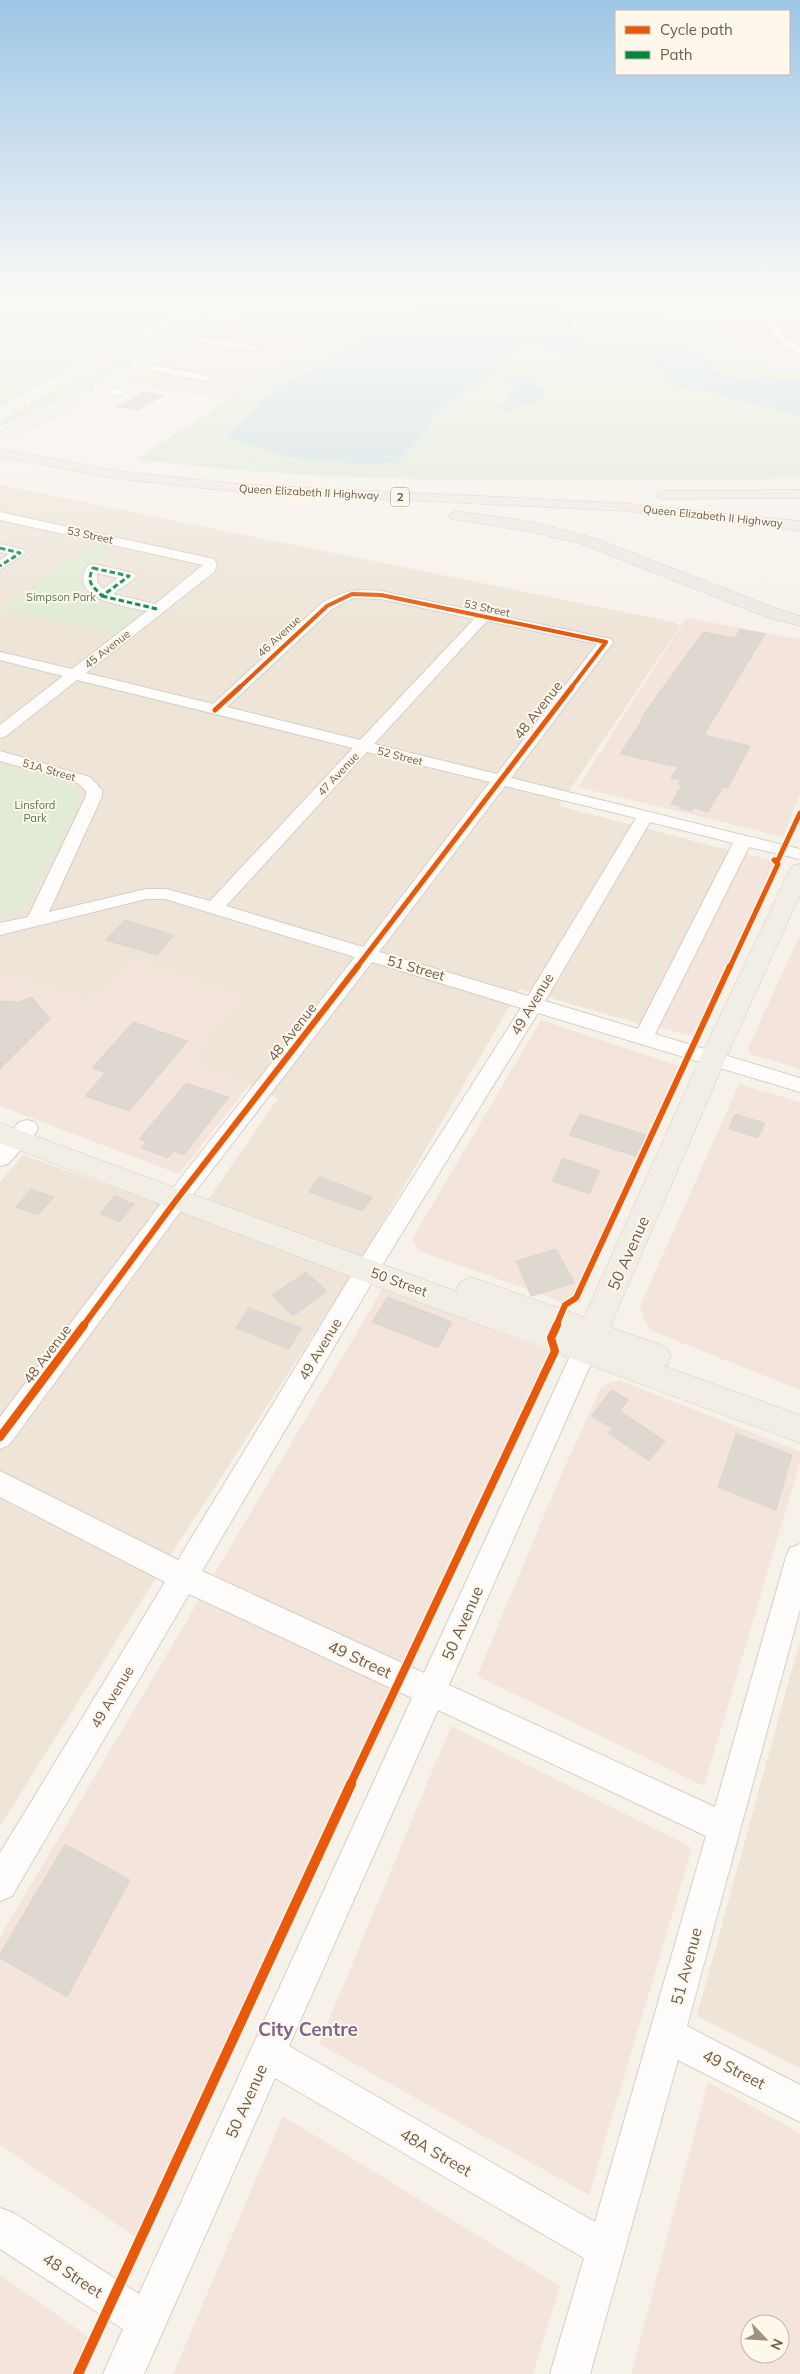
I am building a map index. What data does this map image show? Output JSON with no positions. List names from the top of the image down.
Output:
{
  "streets": {
    "highway": ["Queen Elizabeth II Highway", "2"],
    "main road": ["50 Avenue", "50 Street"],
    "street": [
      "53 Street",
      "46 Avenue",
      "45 Avenue",
      "48 Avenue",
      "52 Street",
      "51A Street",
      "47 Avenue",
      "51 Street",
      "49 Avenue",
      "49 Street",
      "51 Avenue",
      "48A Street",
      "48 Street"
    ]
  },
  "crossings": [
    ["53 Street", "46 Avenue"],
    ["53 Street", "45 Avenue"],
    ["53 Street", "48 Avenue"],
    ["53 Street", "47 Avenue"],
    ["46 Avenue", "52 Street"],
    ["45 Avenue", "52 Street"],
    ["48 Avenue", "52 Street"],
    ["48 Avenue", "51 Street"],
    ["48 Avenue", "50 Street"],
    ["52 Street", "47 Avenue"],
    ["52 Street", "49 Avenue"],
    ["51A Street", "51 Street"],
    ["47 Avenue", "51 Street"],
    ["51 Street", "49 Avenue"],
    ["51 Street", "50 Avenue"],
    ["49 Avenue", "50 Street"],
    ["49 Avenue", "49 Street"],
    ["50 Avenue", "50 Street"],
    ["50 Avenue", "49 Street"],
    ["50 Avenue", "48A Street"],
    ["50 Avenue", "48 Street"],
    ["49 Street", "51 Avenue"],
    ["51 Avenue", "48A Street"]
  ],
  "districts": ["City Centre"],
  "parks": ["Simpson Park", "Linsford Park"],
  "legend": ["Cycle path", "Path"],
  "north": "bottom right"
}
